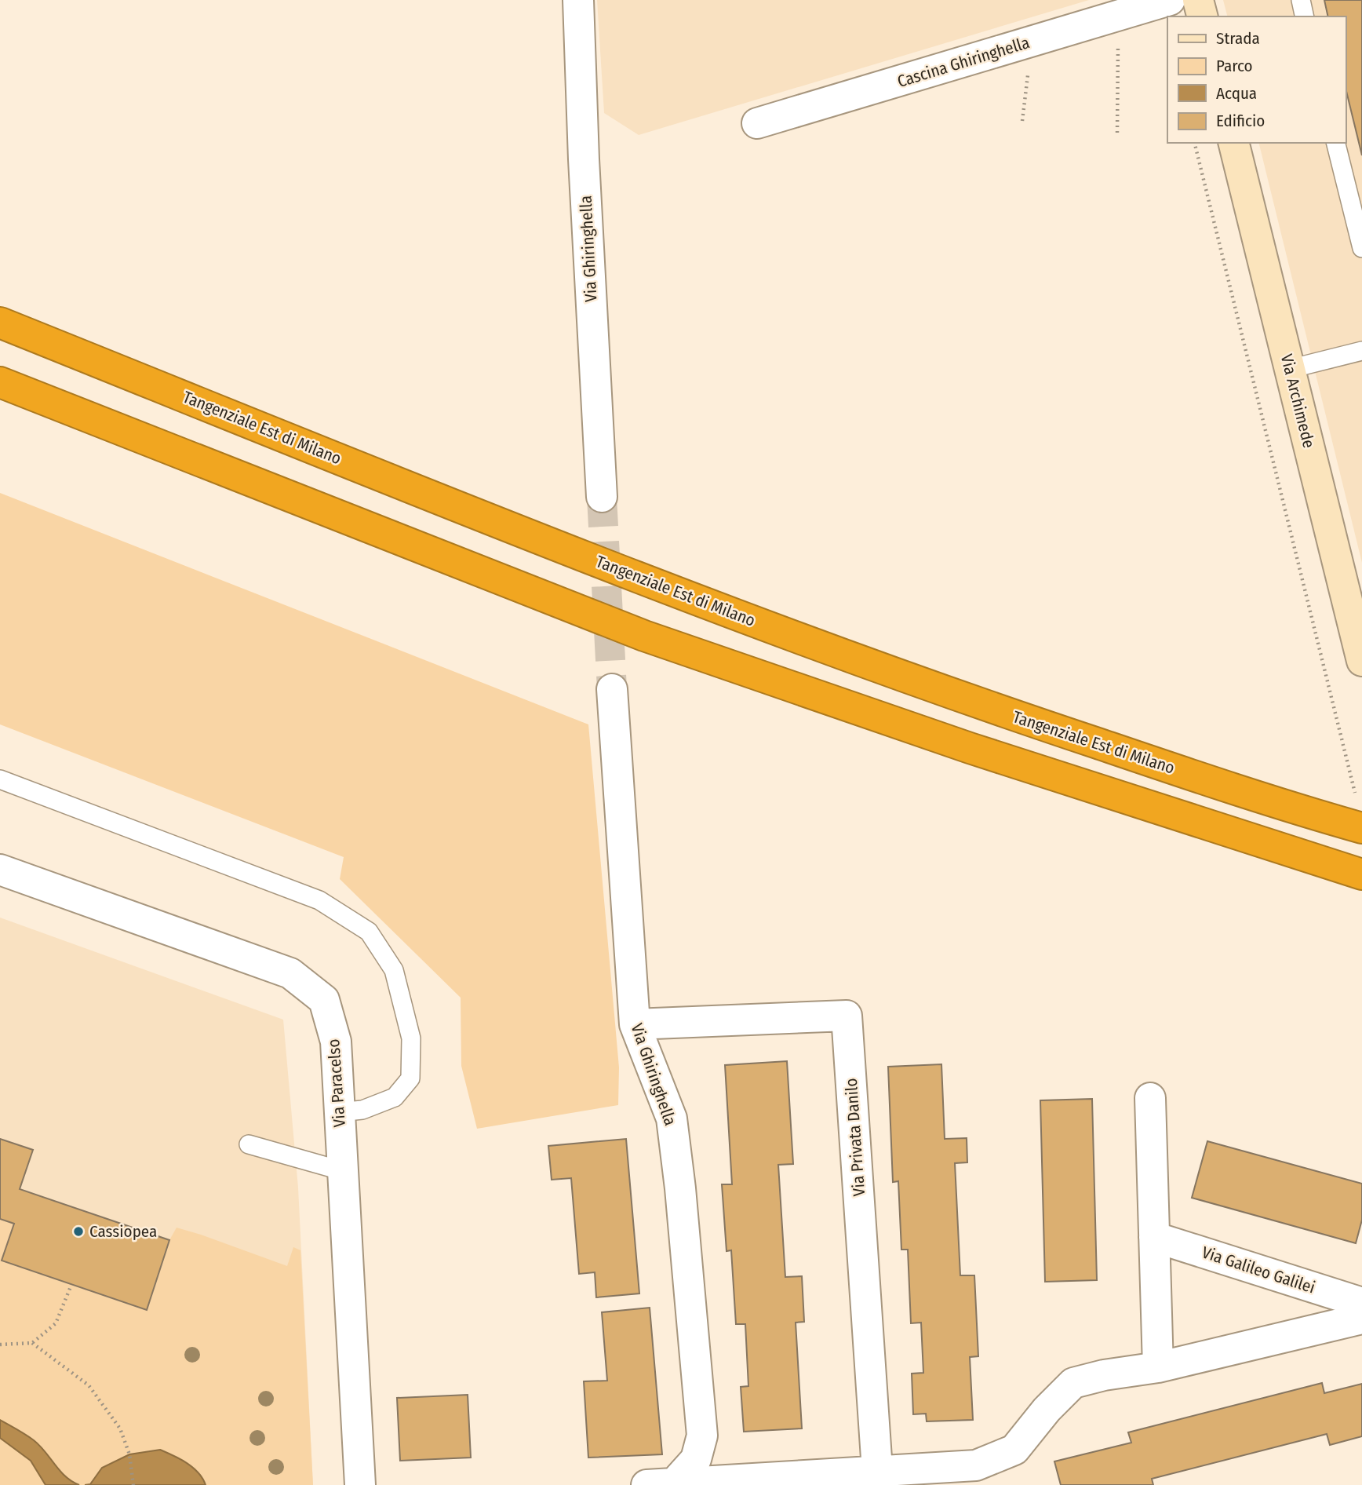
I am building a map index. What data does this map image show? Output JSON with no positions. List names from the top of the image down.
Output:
{
  "streets": {
    "highway": ["Tangenziale Est di Milano"],
    "street": [
      "Cascina Ghiringhella",
      "Via Ghiringhella",
      "Via Archimede",
      "Via Paracelso",
      "Via Privata Danilo",
      "Via Galileo Galilei"
    ]
  },
  "crossings": [
    ["Via Ghiringhella", "Via Privata Danilo"]
  ],
  "places": ["Cassiopea"],
  "legend": [
    "Strada",
    "Parco",
    "Acqua",
    "Edificio"
  ]
}
